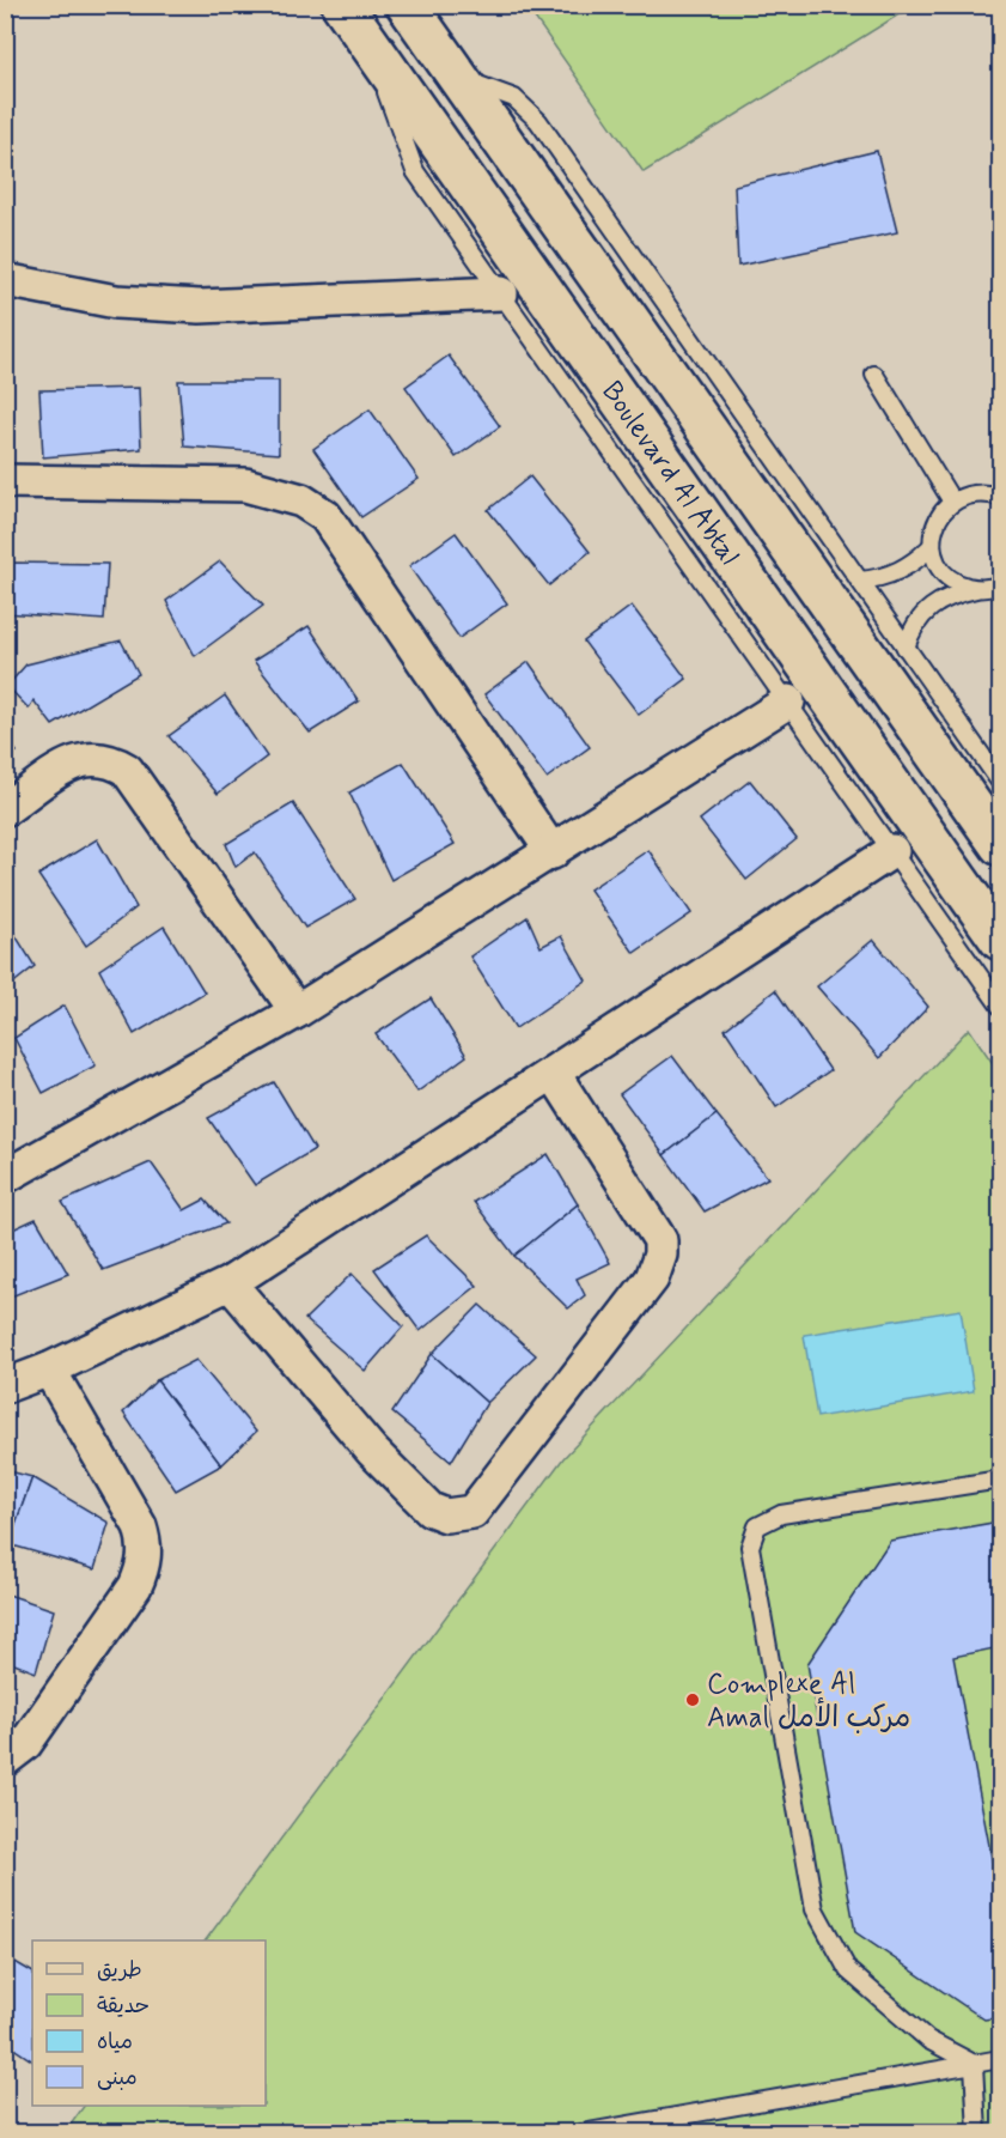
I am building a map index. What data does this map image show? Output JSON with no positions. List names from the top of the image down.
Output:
{
  "streets": {
    "main road": ["Boulevard Al Abtal"]
  },
  "places": ["Complexe Al Amal مركب الأمل"],
  "legend": [
    "طريق",
    "حديقة",
    "مياه",
    "مبنى"
  ]
}
